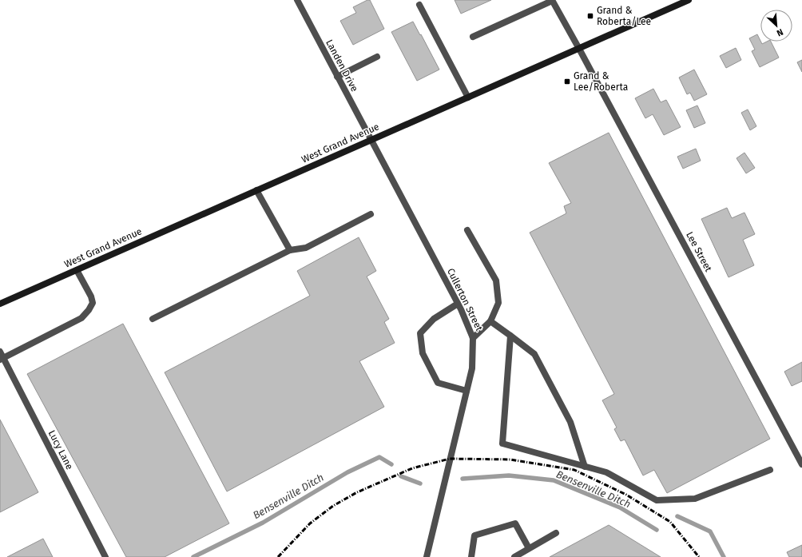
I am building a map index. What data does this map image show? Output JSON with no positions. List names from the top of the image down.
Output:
{
  "streets": {
    "main road": ["West Grand Avenue"],
    "street": [
      "Landen Drive",
      "Lee Street",
      "Cullerton Street",
      "Lucy Lane"
    ]
  },
  "crossings": [
    ["Landen Drive", "West Grand Avenue"],
    ["Landen Drive", "Cullerton Street"],
    ["West Grand Avenue", "Lee Street"],
    ["West Grand Avenue", "Cullerton Street"]
  ],
  "water": ["Bensenville Ditch"],
  "places": {
    "transit": ["Grand & Roberta/Lee", "Grand & Lee/Roberta"]
  },
  "north": "bottom right"
}
